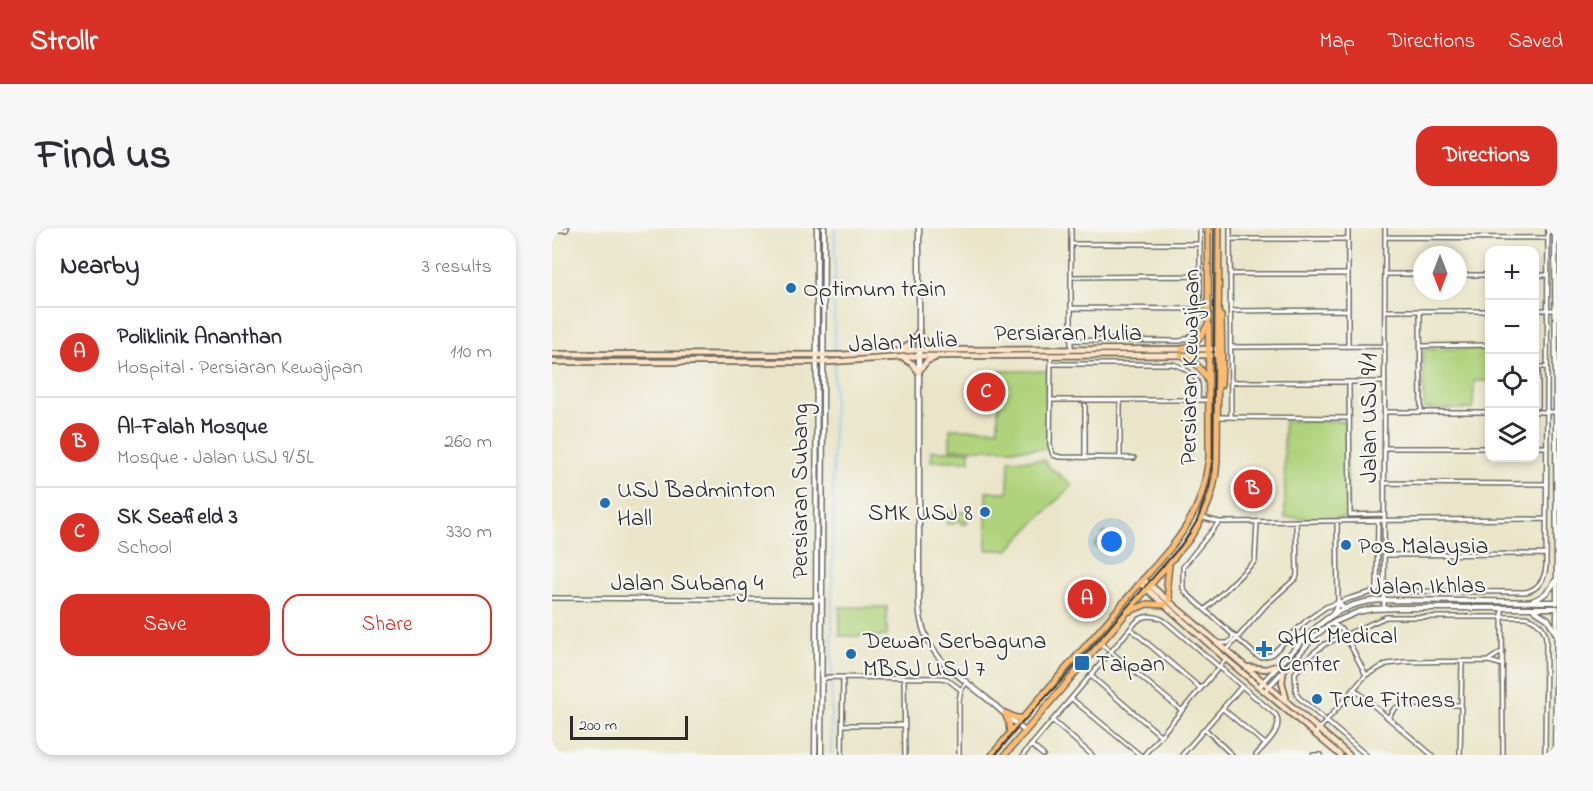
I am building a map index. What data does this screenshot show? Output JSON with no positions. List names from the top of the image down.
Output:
{
  "streets": {
    "main road": ["Persiaran Mulia", "Jalan Mulia", "Persiaran Kewajipan"],
    "street": [
      "Jalan USJ 9/1",
      "Persiaran Subang",
      "Jalan Subang 4",
      "Jalan Ikhlas"
    ]
  },
  "crossings": [
    ["Persiaran Mulia", "Jalan Mulia"],
    ["Persiaran Mulia", "Persiaran Kewajipan"],
    ["Jalan Mulia", "Persiaran Subang"],
    ["Jalan USJ 9/1", "Jalan Ikhlas"],
    ["Persiaran Subang", "Jalan Subang 4"]
  ],
  "places": {
    "other": [
      "Optimum train",
      "USJ Badminton Hall",
      "SMK USJ 8",
      "Pos Malaysia",
      "Dewan Serbaguna MBSJ USJ 7",
      "True Fitness"
    ],
    "health": ["QHC Medical Center"],
    "transit": ["Taipan"]
  },
  "scale_bar": "200 m",
  "north": "bottom",
  "page": {
    "header": "Strollr",
    "nav": ["Map", "Directions", "Saved"],
    "title": "Find us",
    "buttons": [
      "Directions",
      ["Save", "Share"]
    ],
    "heading": ["Nearby", "3 results"],
    "map_buttons": ["+", "−"],
    "list": [
      {
        "mark": "A",
        "name": "Poliklinik Ananthan",
        "note": "Hospital · Persiaran Kewajipan",
        "value": "110 m"
      },
      {
        "mark": "B",
        "name": "Al-Falah Mosque",
        "note": "Mosque · Jalan USJ 9/5L",
        "value": "260 m"
      },
      {
        "mark": "C",
        "name": "SK Seafield 3",
        "note": "School",
        "value": "330 m"
      }
    ],
    "pins": ["C", "B", "A"],
    "scale": "200 m"
  }
}
